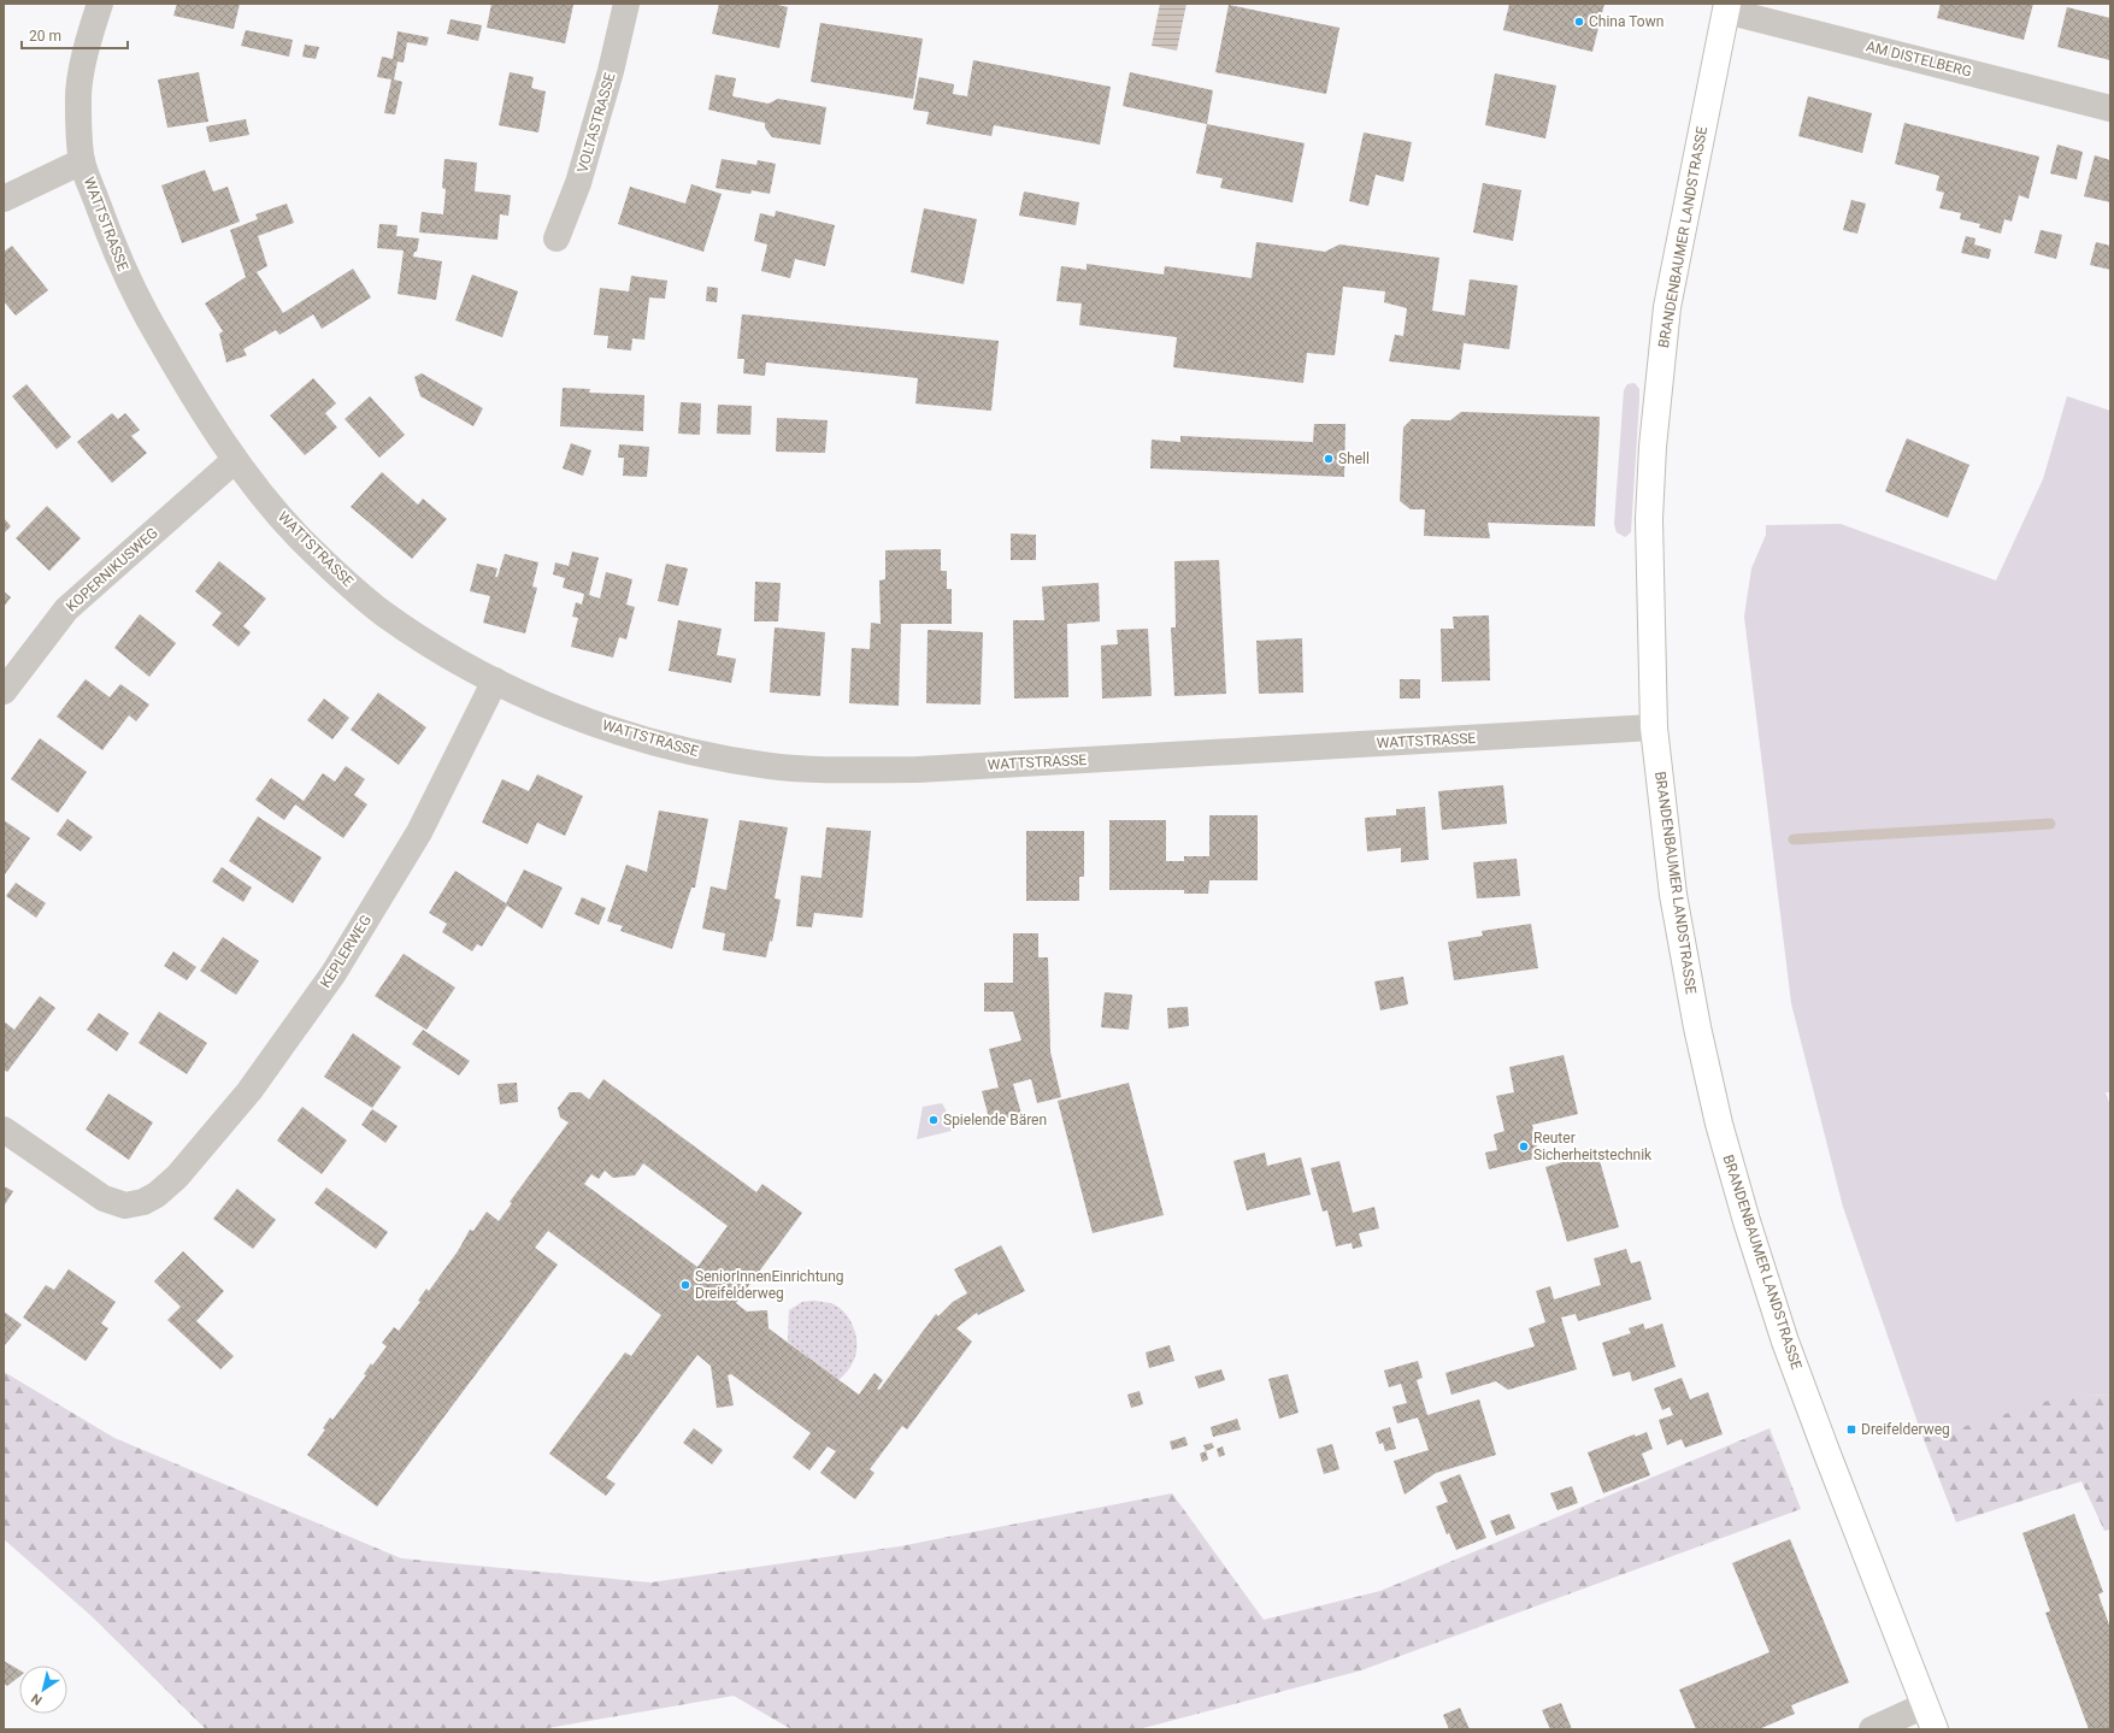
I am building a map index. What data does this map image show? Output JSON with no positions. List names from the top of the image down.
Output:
{
  "streets": {
    "main road": ["BRANDENBAUMER LANDSTRASSE"],
    "street": [
      "AM DISTELBERG",
      "VOLTASTRASSE",
      "WATTSTRASSE",
      "KOPERNIKUSWEG",
      "KEPLERWEG"
    ]
  },
  "crossings": [
    ["AM DISTELBERG", "BRANDENBAUMER LANDSTRASSE"],
    ["WATTSTRASSE", "BRANDENBAUMER LANDSTRASSE"],
    ["WATTSTRASSE", "KOPERNIKUSWEG"],
    ["WATTSTRASSE", "KEPLERWEG"]
  ],
  "places": {
    "other": [
      "China Town",
      "Shell",
      "Spielende Bären",
      "Reuter Sicherheitstechnik",
      "SeniorInnenEinrichtung Dreifelderweg"
    ],
    "transit": ["Dreifelderweg"]
  },
  "scale_bar": "20 m",
  "north": "bottom left"
}
